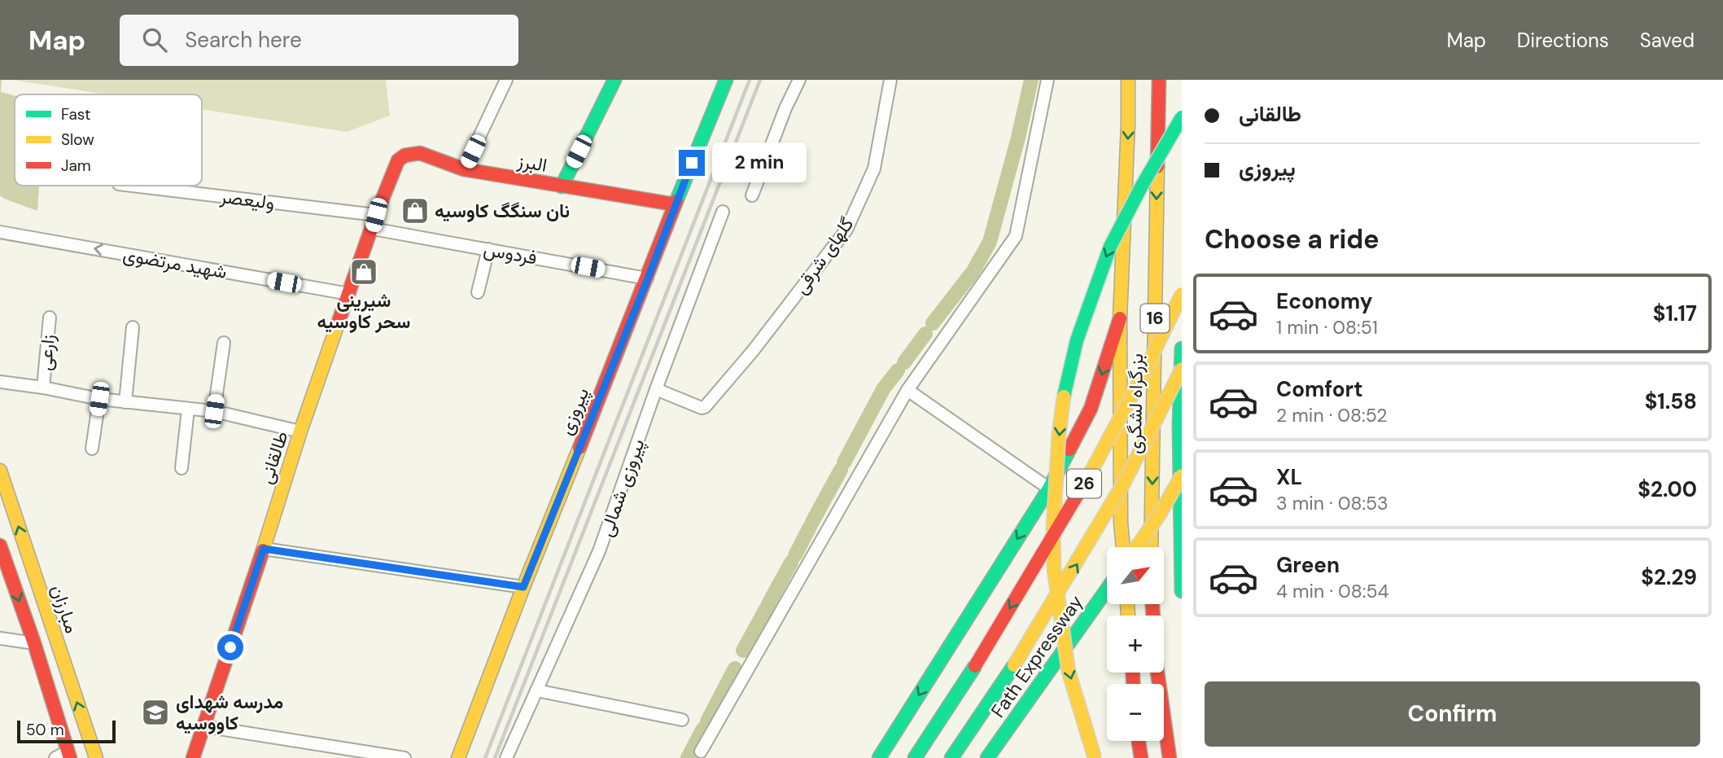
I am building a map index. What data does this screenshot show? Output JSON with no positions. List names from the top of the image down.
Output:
{
  "streets": {
    "main road": [
      "البرز",
      "16",
      "بزرگراه لشگری",
      "پیروزی",
      "طالقانی",
      "26",
      "مبارزان",
      "Fath Expressway"
    ],
    "street": [
      "ولیعصر",
      "فردوس",
      "گلهای شرقی",
      "شهید مرتضوی",
      "زارعی",
      "پیروزی شمالی"
    ]
  },
  "crossings": [
    ["البرز", "پیروزی"],
    ["البرز", "طالقانی"],
    ["ولیعصر", "طالقانی"],
    ["فردوس", "پیروزی"],
    ["فردوس", "طالقانی"],
    ["گلهای شرقی", "پیروزی شمالی"],
    ["شهید مرتضوی", "طالقانی"]
  ],
  "one_way": ["شهید مرتضوی"],
  "places": {
    "shop": ["نان سنگگ کاوسیه", "شیرینی سحر کاوسیه"],
    "school or university": ["مدرسه شهدای کاووسیه"]
  },
  "legend": ["Fast", "Slow", "Jam"],
  "scale_bar": "50 m",
  "north": "top right",
  "page": {
    "header": "Map",
    "search": "Search here",
    "nav": ["Map", "Directions", "Saved"],
    "banner": ["طالقانی", "پیروزی"],
    "bubble": "2 min",
    "heading": "Choose a ride",
    "list": [
      {
        "name": "Economy",
        "note": "1 min · 08:51",
        "value": "$1.17"
      },
      {
        "name": "Comfort",
        "note": "2 min · 08:52",
        "value": "$1.58"
      },
      {
        "name": "XL",
        "note": "3 min · 08:53",
        "value": "$2.00"
      },
      {
        "name": "Green",
        "note": "4 min · 08:54",
        "value": "$2.29"
      }
    ],
    "map_buttons": ["+", "−"],
    "buttons": "Confirm",
    "scale": "50 m"
  }
}
